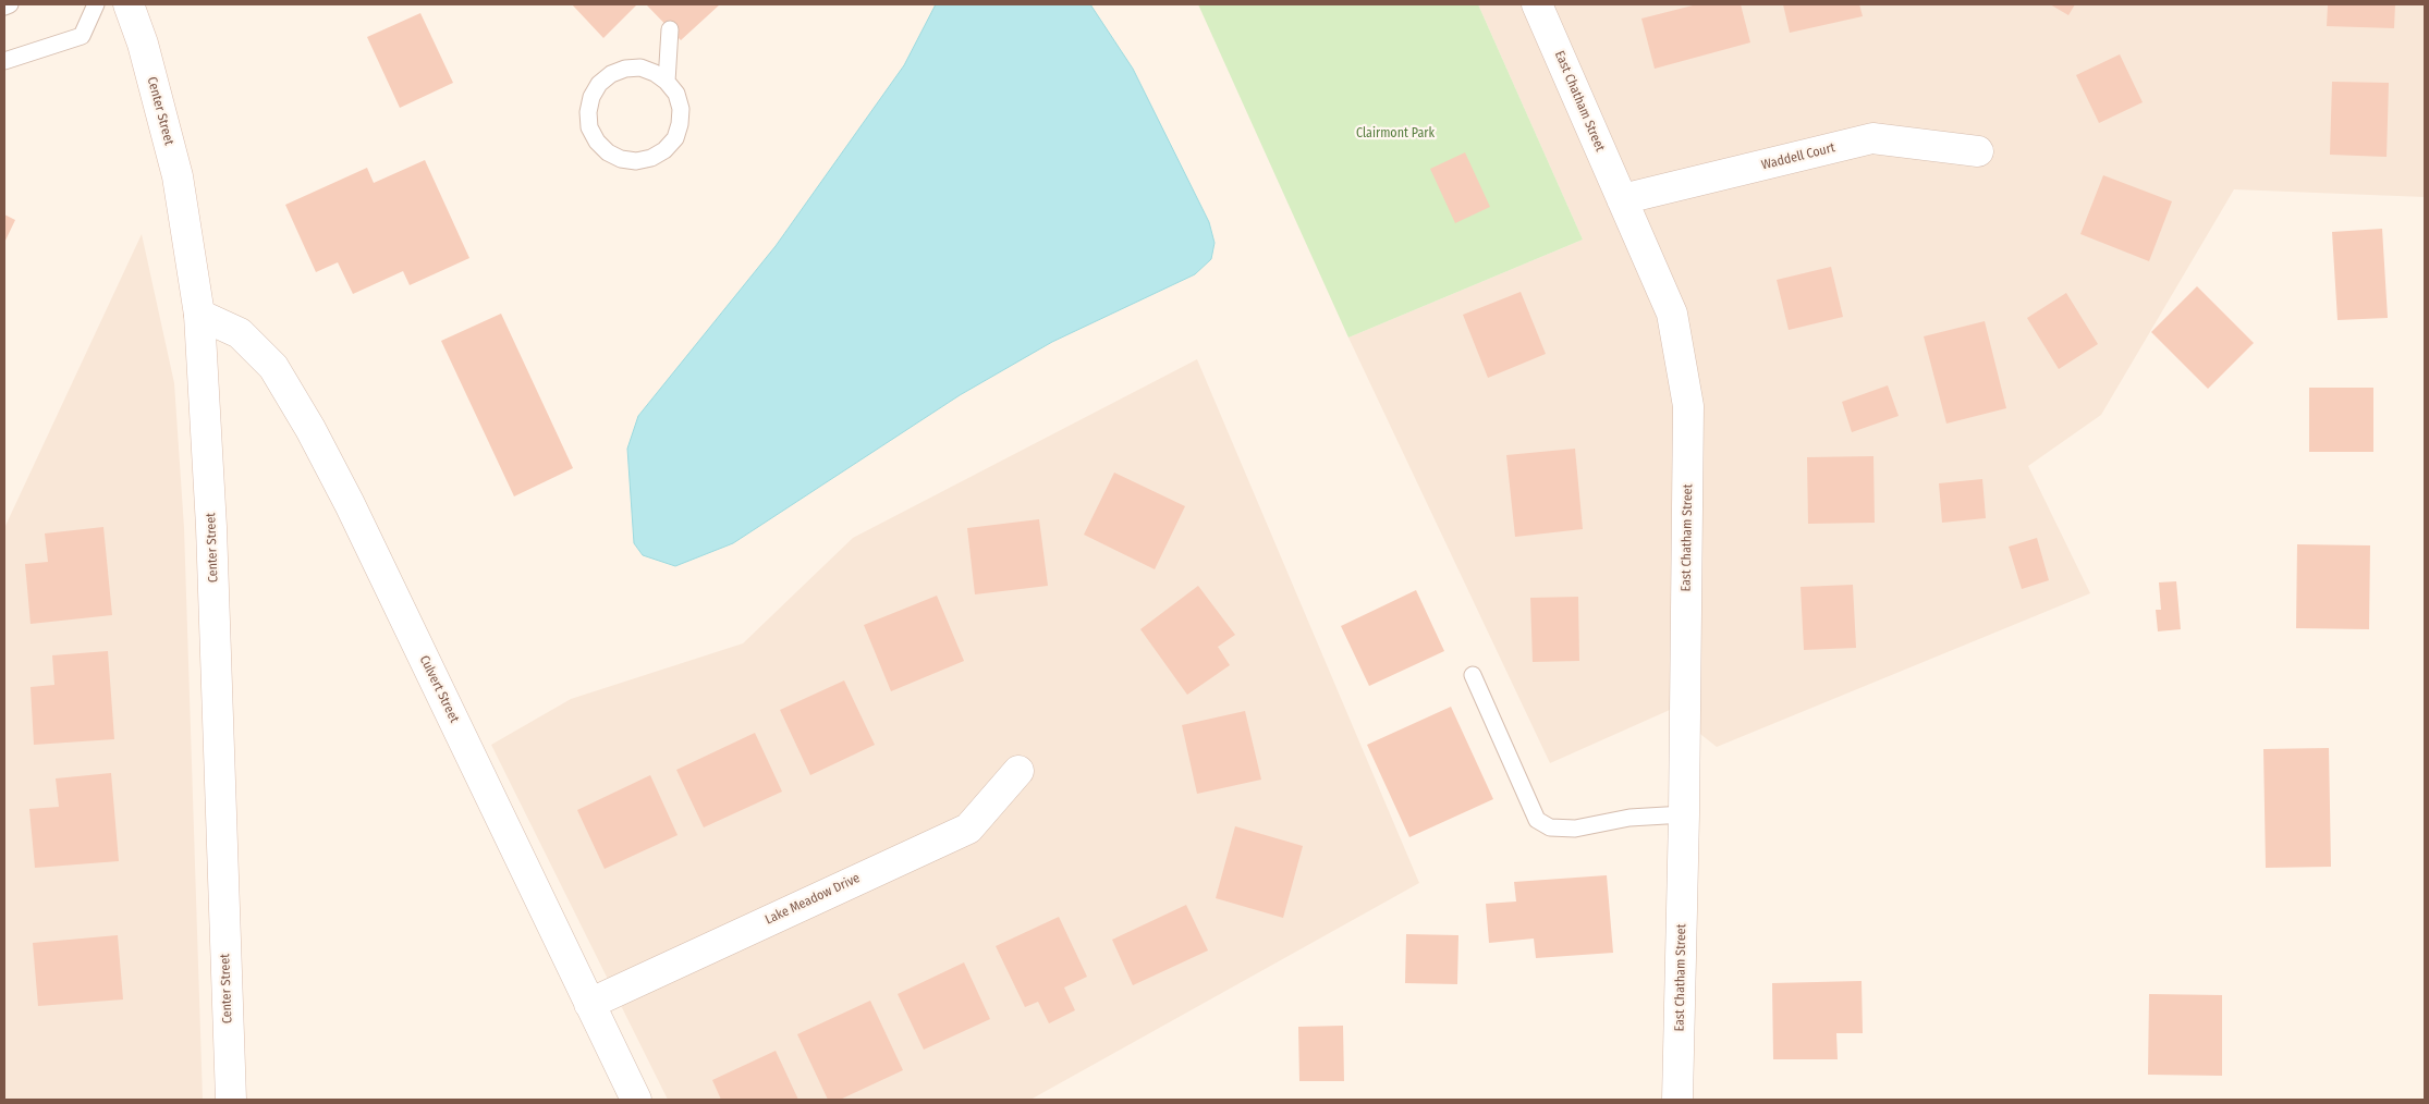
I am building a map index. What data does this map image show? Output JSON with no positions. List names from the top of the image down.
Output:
{
  "streets": {
    "street": [
      "East Chatham Street",
      "Center Street",
      "Waddell Court",
      "Culvert Street",
      "Lake Meadow Drive"
    ]
  },
  "crossings": [
    ["East Chatham Street", "Waddell Court"],
    ["Center Street", "Culvert Street"],
    ["Culvert Street", "Lake Meadow Drive"]
  ],
  "parks": ["Clairmont Park"]
}
